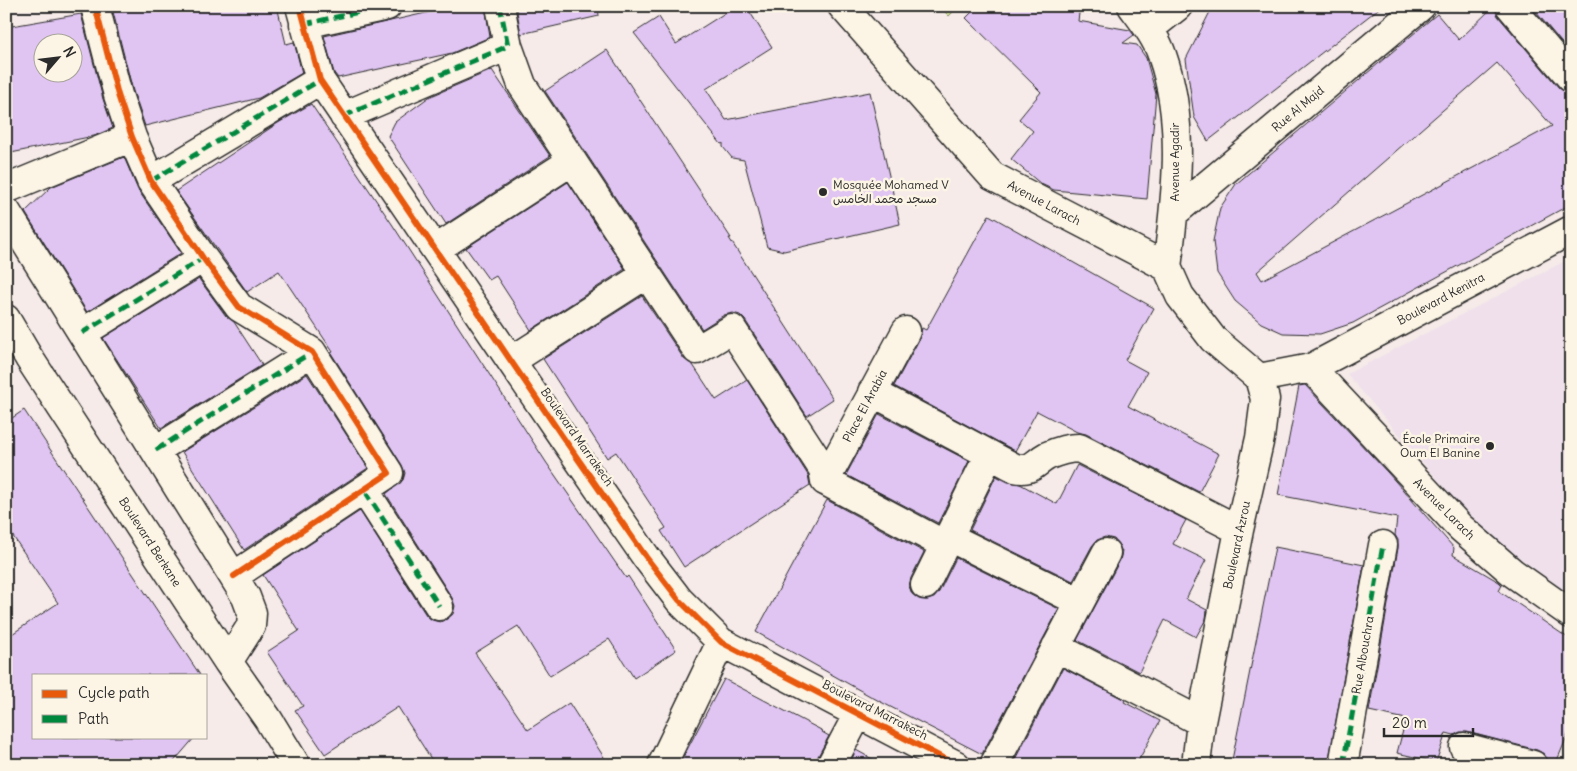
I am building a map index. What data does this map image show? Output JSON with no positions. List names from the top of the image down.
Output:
{
  "streets": {
    "street": [
      "Rue Al Majd",
      "Avenue Agadir",
      "Avenue Larach",
      "Boulevard Kenitra",
      "Place El Arabia",
      "Boulevard Marrakech",
      "Boulevard Berkane",
      "Boulevard Azrou",
      "Rue Albouchra"
    ]
  },
  "crossings": [
    ["Rue Al Majd", "Avenue Agadir"],
    ["Avenue Agadir", "Avenue Larach"],
    ["Avenue Larach", "Boulevard Kenitra"]
  ],
  "places": ["Mosquée Mohamed V مسجد محمد الخامس", "École Primaire Oum El Banine"],
  "legend": ["Cycle path", "Path"],
  "scale_bar": "20 m",
  "north": "top right"
}
